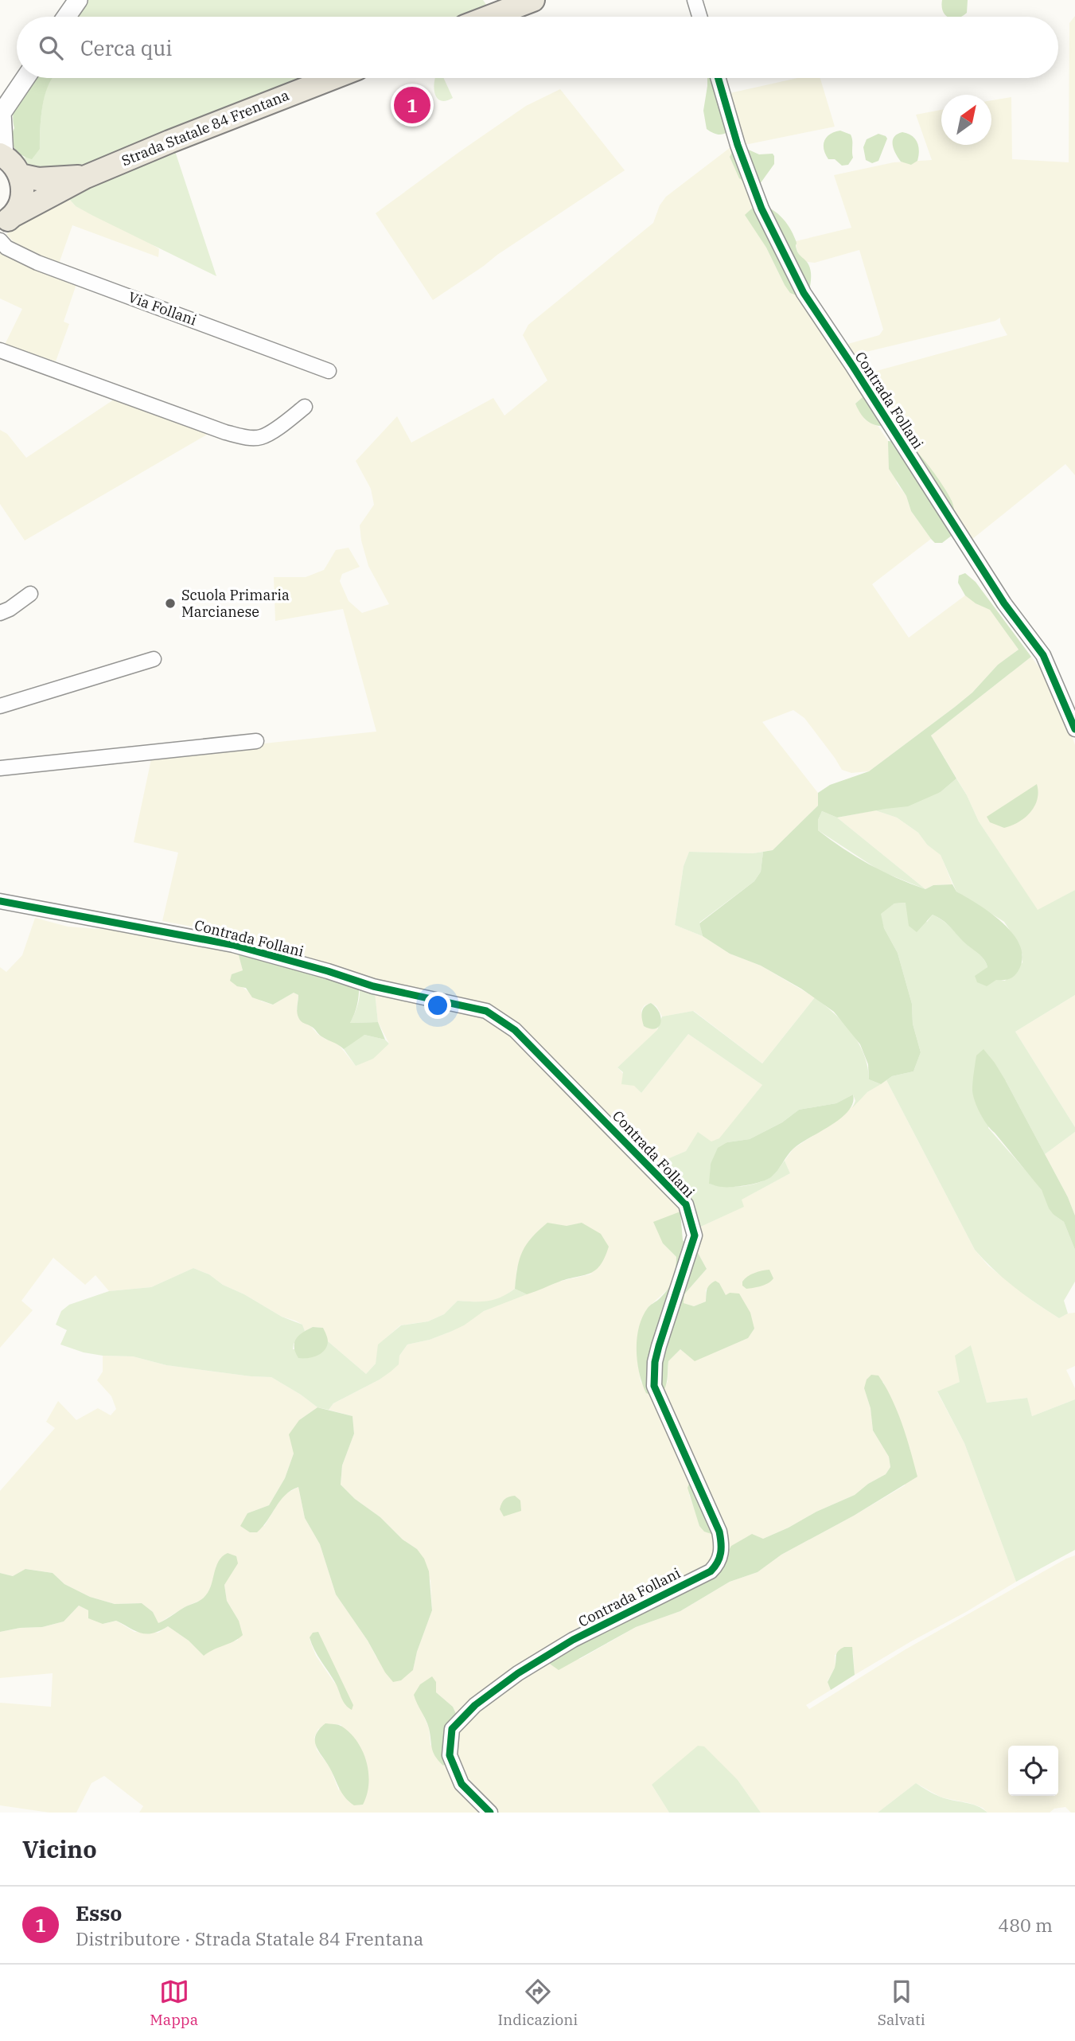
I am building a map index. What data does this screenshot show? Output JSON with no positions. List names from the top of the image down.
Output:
{
  "streets": {
    "main road": ["Strada Statale 84 Frentana"],
    "street": ["Via Follani", "Contrada Follani"]
  },
  "places": ["Scuola Primaria Marcianese"],
  "north": "top right",
  "page": {
    "search": "Cerca qui",
    "pins": "1",
    "heading": "Vicino",
    "list": [
      {
        "mark": "1",
        "name": "Esso",
        "note": "Distributore · Strada Statale 84 Frentana",
        "value": "480 m"
      }
    ],
    "nav": ["Mappa", "Indicazioni", "Salvati"]
  }
}
